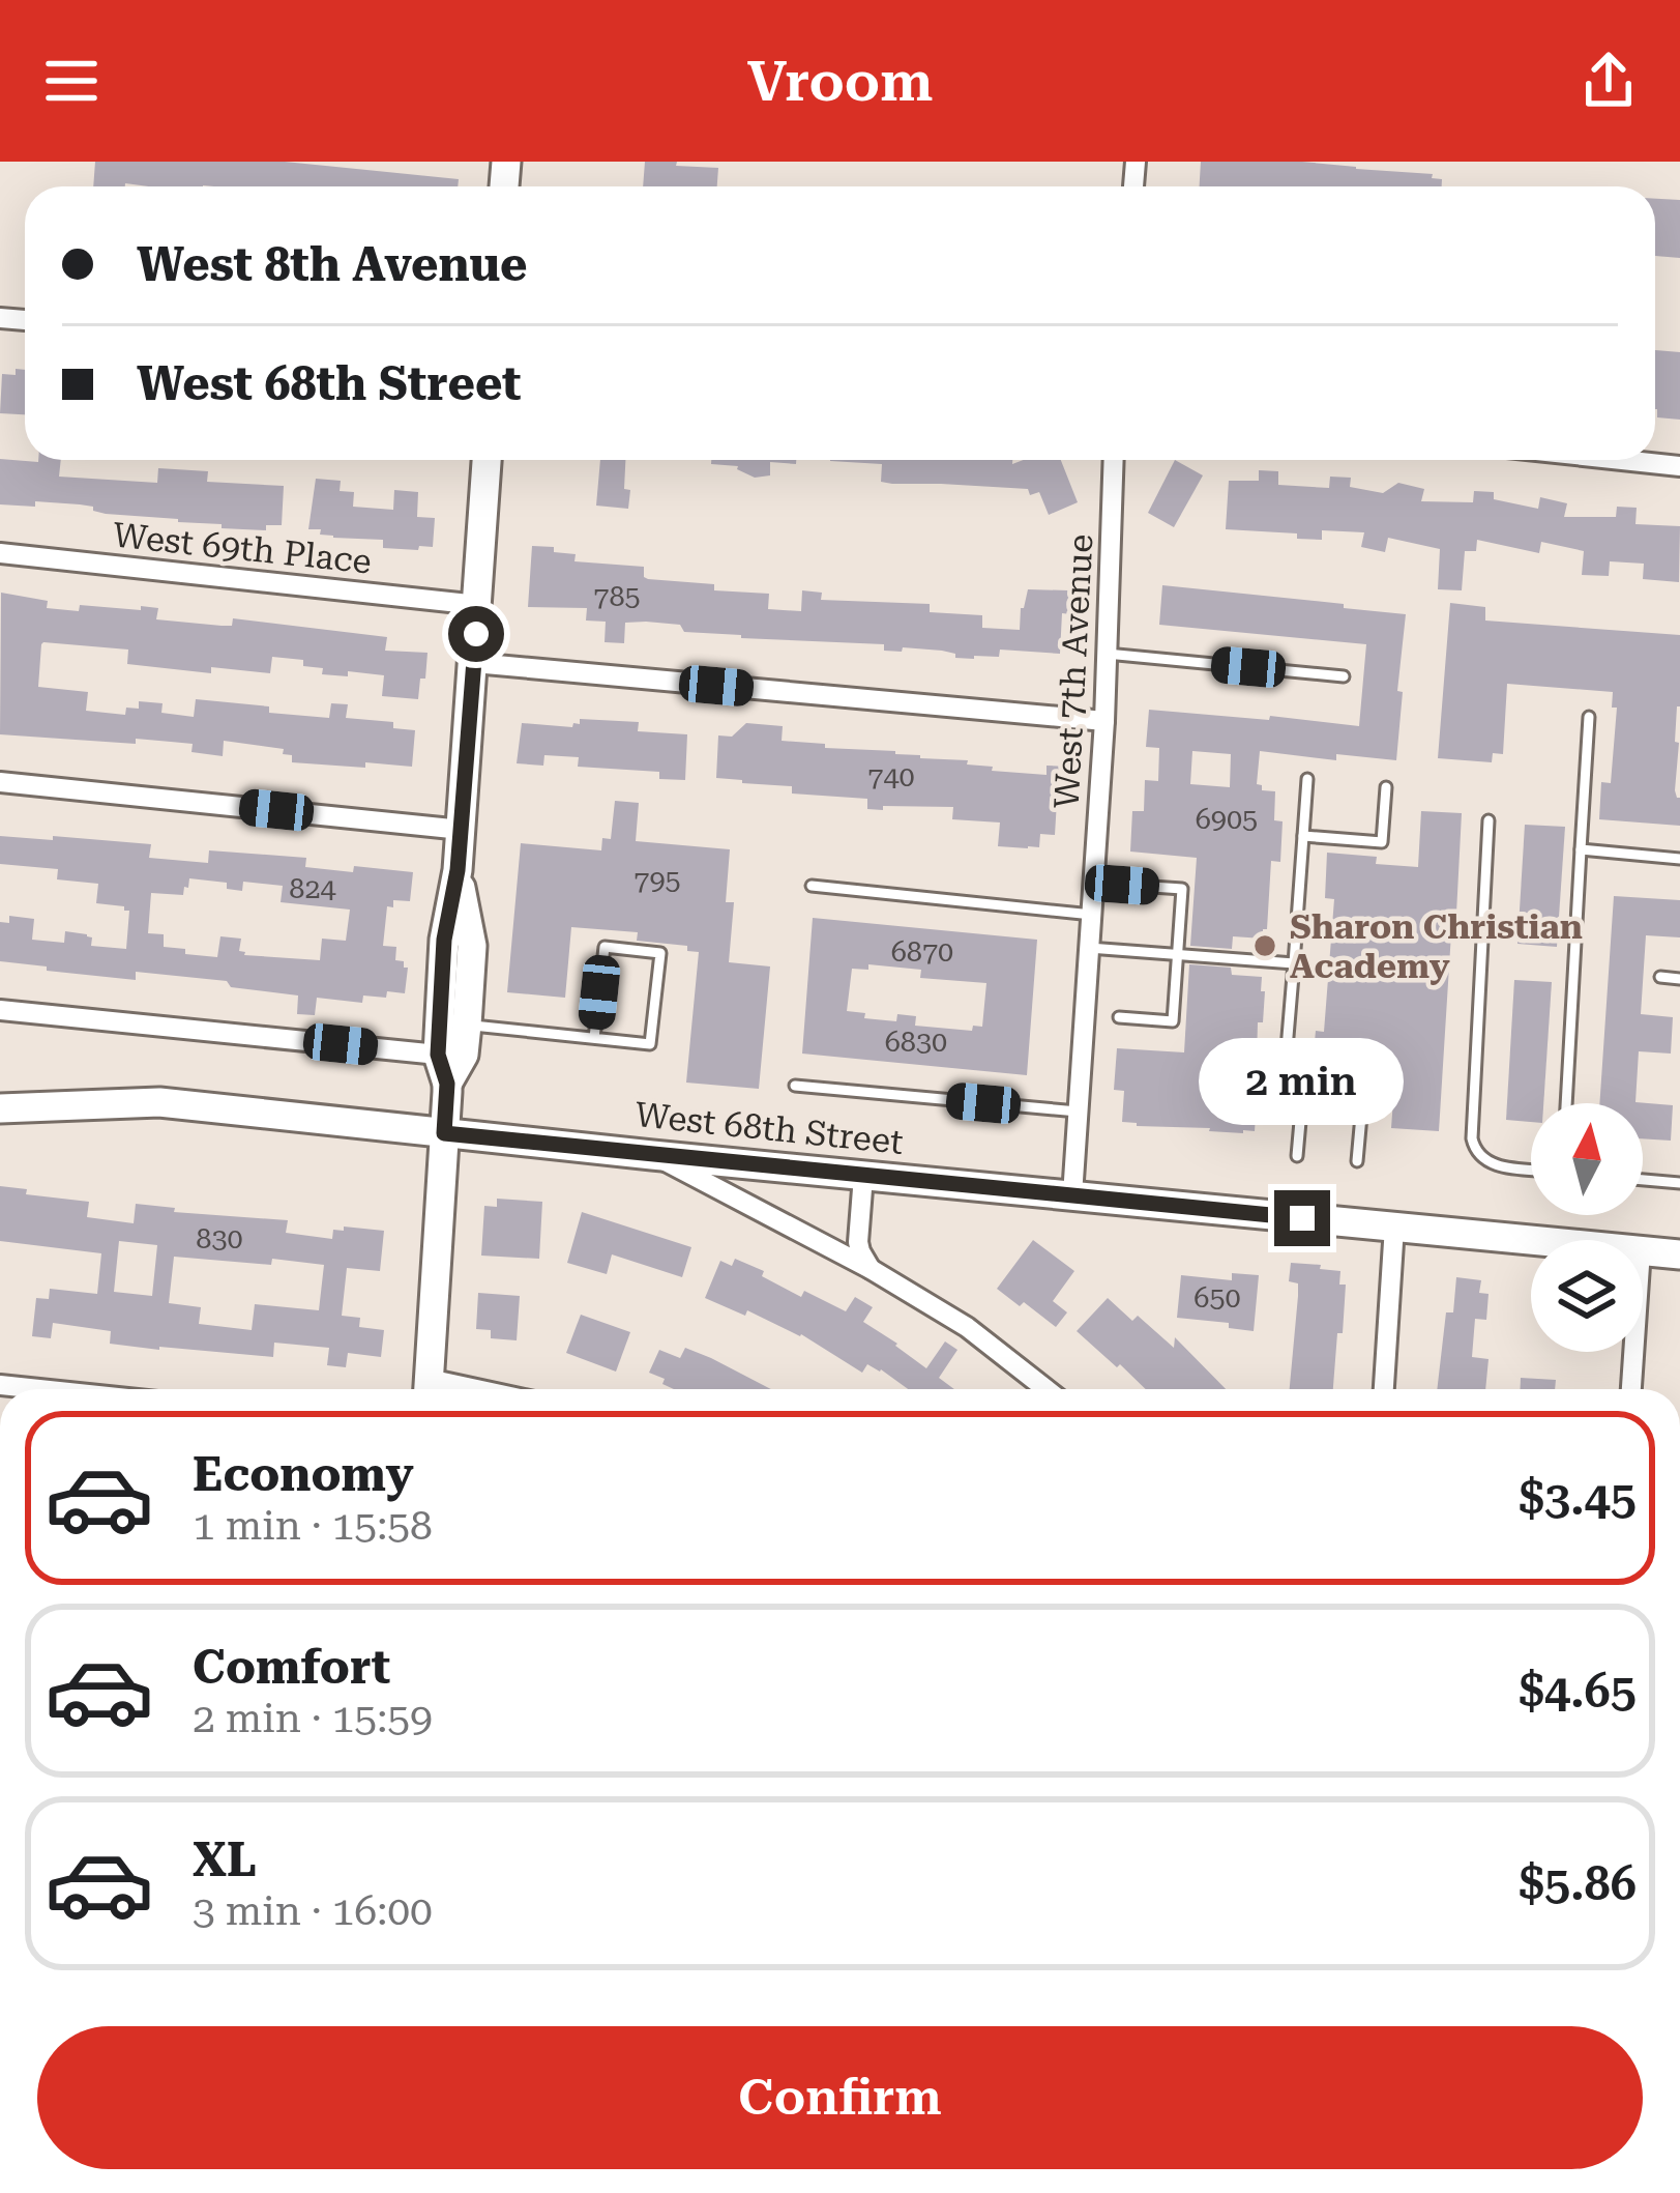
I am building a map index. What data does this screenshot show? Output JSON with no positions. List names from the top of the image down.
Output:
{
  "streets": {
    "main road": ["West 68th Street"],
    "street": ["West 69th Place", "West 7th Avenue"]
  },
  "crossings": [
    ["West 7th Avenue", "West 68th Street"]
  ],
  "places": ["Sharon Christian Academy"],
  "house_numbers": [
    "785",
    "740",
    "6905",
    "795",
    "824",
    "6870",
    "6830",
    "830",
    "650"
  ],
  "north": "top",
  "page": {
    "header": "Vroom",
    "banner": ["West 8th Avenue", "West 68th Street"],
    "bubble": "2 min",
    "list": [
      {
        "name": "Economy",
        "note": "1 min · 15:58",
        "value": "$3.45"
      },
      {
        "name": "Comfort",
        "note": "2 min · 15:59",
        "value": "$4.65"
      },
      {
        "name": "XL",
        "note": "3 min · 16:00",
        "value": "$5.86"
      }
    ],
    "buttons": "Confirm"
  }
}
